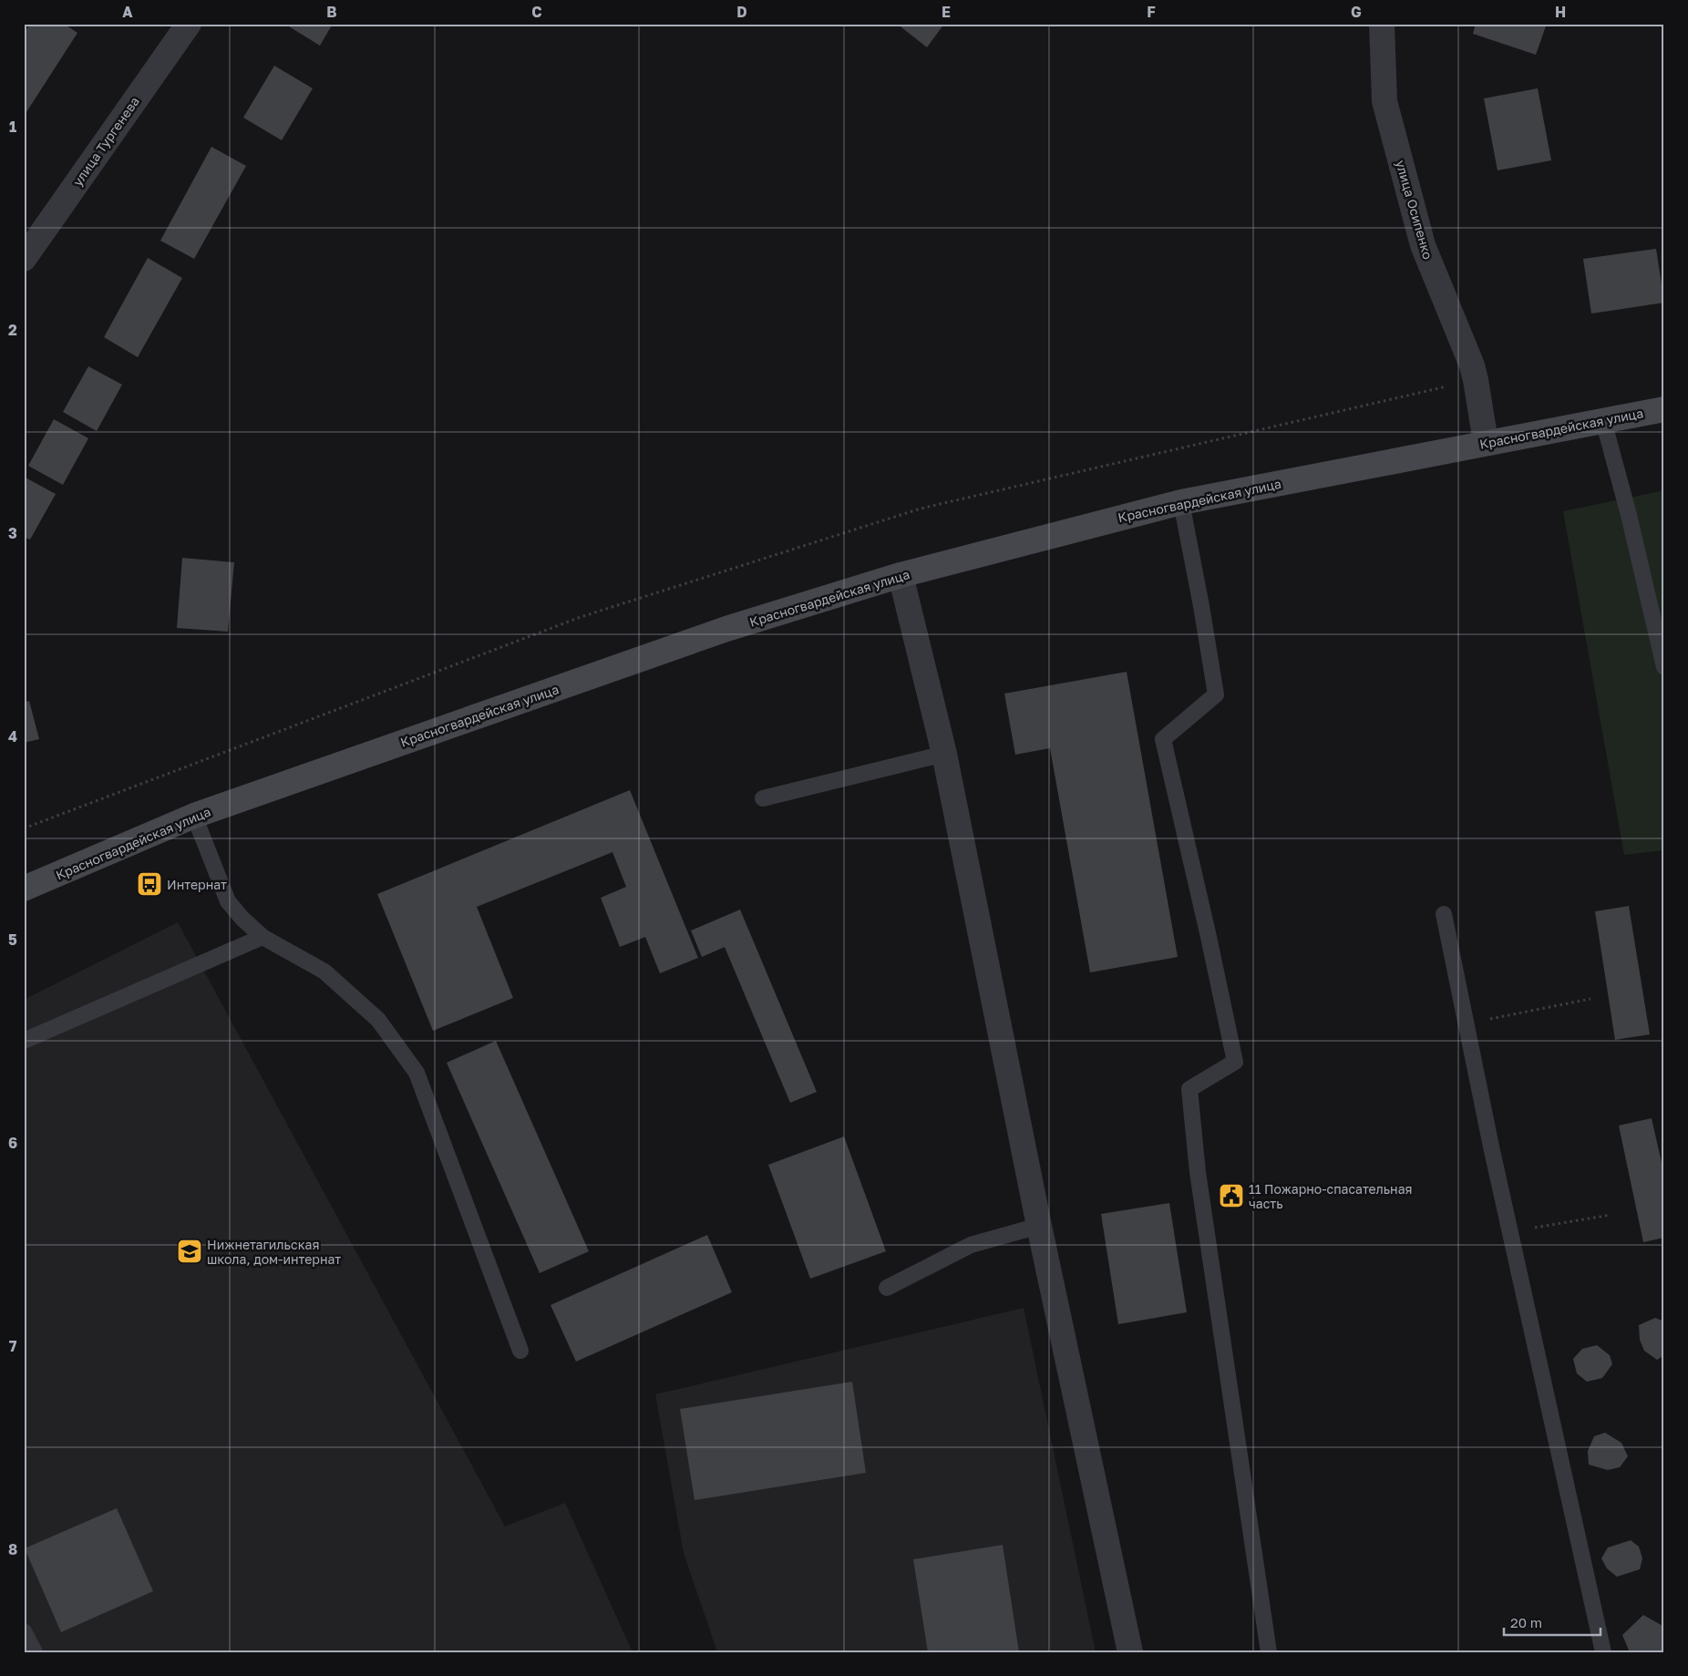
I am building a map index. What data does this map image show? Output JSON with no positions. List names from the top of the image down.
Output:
{
  "streets": {
    "main road": ["Красногвардейская улица"],
    "street": ["улица Тургенева", "улица Осипенко"]
  },
  "crossings": [
    ["улица Осипенко", "Красногвардейская улица"]
  ],
  "places": {
    "bus stop": ["Интернат"],
    "public building": ["11 Пожарно-спасательная часть"],
    "school or university": ["Нижнетагильская школа, дом-интернат"]
  },
  "scale_bar": "20 m",
  "grid": {
    "columns": [
      "A",
      "B",
      "C",
      "D",
      "E",
      "F",
      "G",
      "H"
    ],
    "rows": [
      "1",
      "2",
      "3",
      "4",
      "5",
      "6",
      "7",
      "8"
    ]
  }
}
